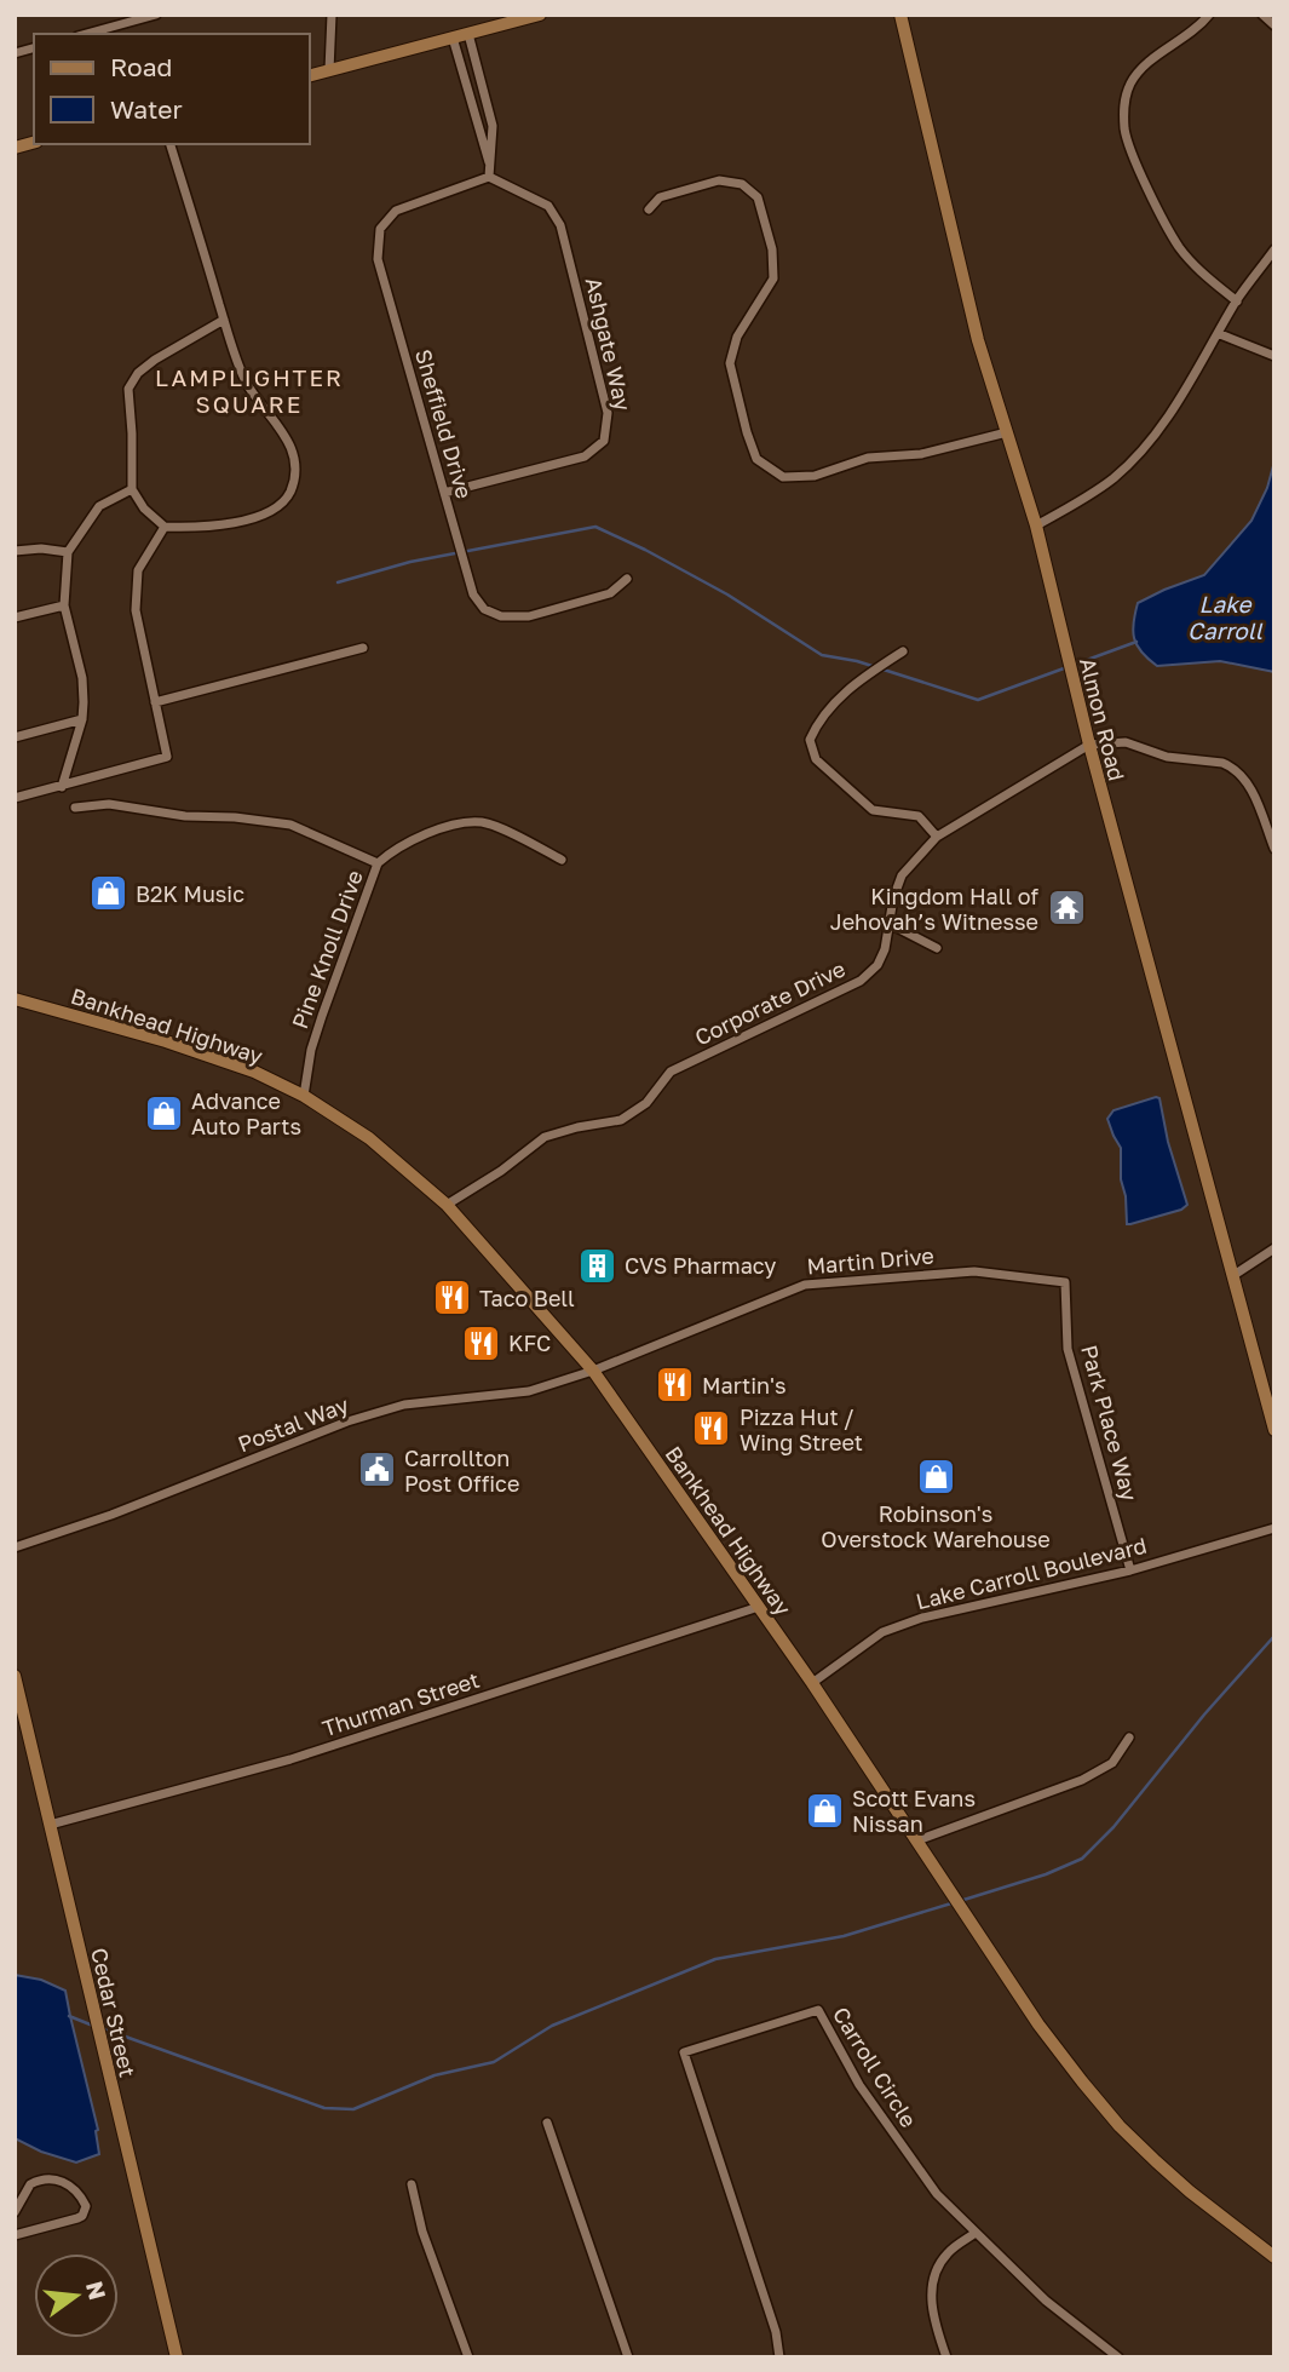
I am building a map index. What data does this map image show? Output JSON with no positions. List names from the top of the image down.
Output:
{
  "streets": {
    "street": [
      "Ashgate Way",
      "Sheffield Drive",
      "Almon Road",
      "Pine Knoll Drive",
      "Corporate Drive",
      "Bankhead Highway",
      "Martin Drive",
      "Park Place Way",
      "Postal Way",
      "Lake Carroll Boulevard",
      "Thurman Street",
      "Cedar Street",
      "Carroll Circle"
    ]
  },
  "crossings": [
    ["Ashgate Way", "Sheffield Drive"],
    ["Almon Road", "Corporate Drive"],
    ["Pine Knoll Drive", "Bankhead Highway"],
    ["Corporate Drive", "Bankhead Highway"],
    ["Bankhead Highway", "Martin Drive"],
    ["Bankhead Highway", "Postal Way"],
    ["Bankhead Highway", "Lake Carroll Boulevard"],
    ["Bankhead Highway", "Thurman Street"],
    ["Martin Drive", "Park Place Way"],
    ["Martin Drive", "Postal Way"],
    ["Park Place Way", "Lake Carroll Boulevard"],
    ["Thurman Street", "Cedar Street"]
  ],
  "districts": ["LAMPLIGHTER SQUARE"],
  "water": ["Lake Carroll"],
  "places": {
    "shop": [
      "B2K Music",
      "Advance Auto Parts",
      "Robinson's Overstock Warehouse",
      "Scott Evans Nissan"
    ],
    "temple": ["Kingdom Hall of Jehovah’s Witnesse"],
    "building": ["CVS Pharmacy"],
    "restaurant": [
      "Taco Bell",
      "KFC",
      "Martin's",
      "Pizza Hut / Wing Street"
    ],
    "public building": ["Carrollton Post Office"]
  },
  "legend": ["Road", "Water"],
  "north": "right"
}
